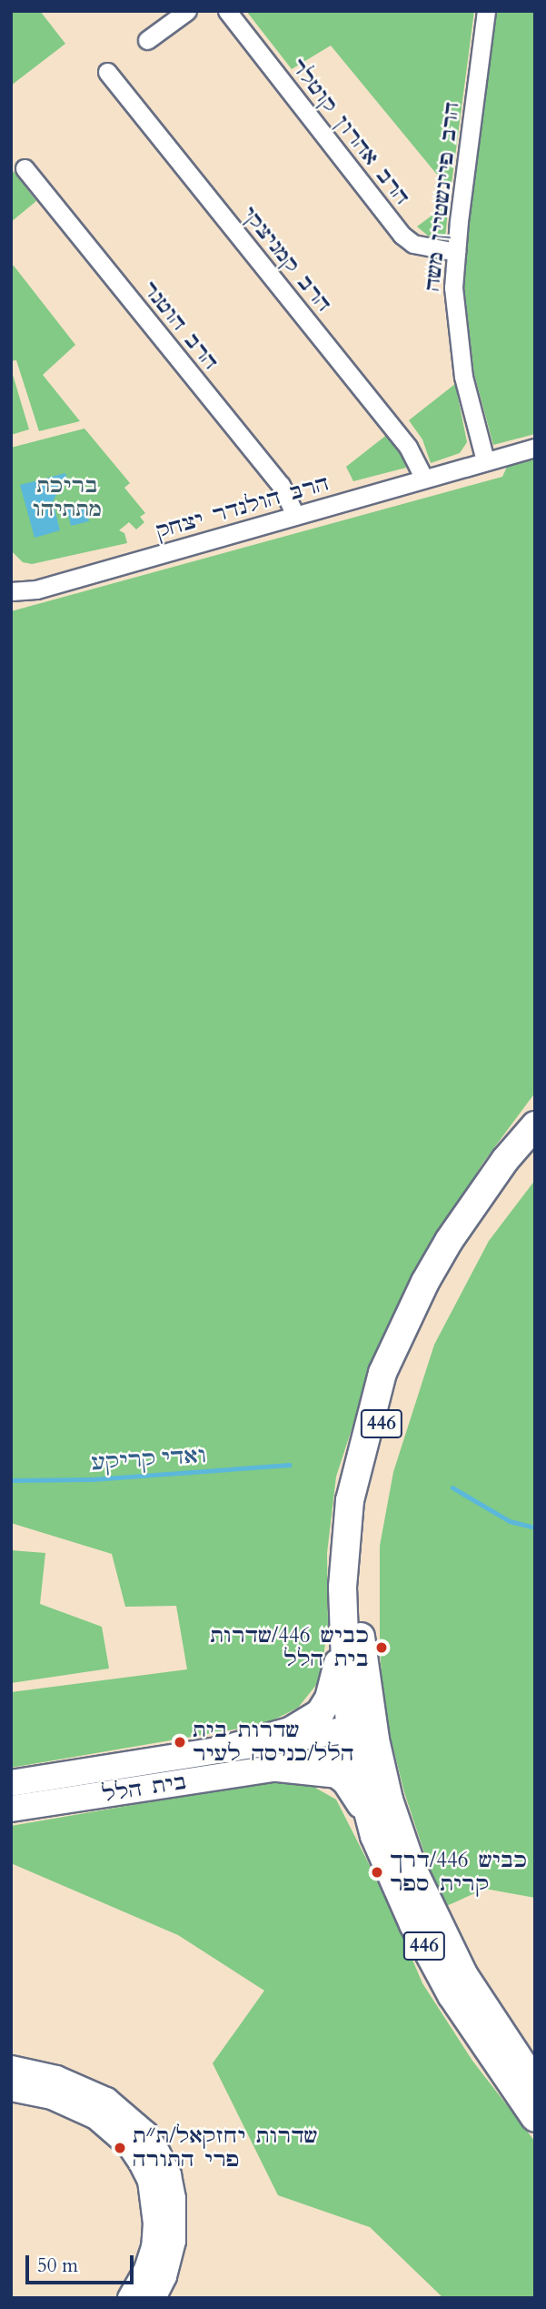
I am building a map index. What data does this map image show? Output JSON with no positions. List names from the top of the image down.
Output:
{
  "streets": {
    "main road": ["446"],
    "street": [
      "הרב אהרון קוטלר",
      "הרב פיינשטיין משה",
      "הרב קמניצקי",
      "הרב הוטנר",
      "הרב הולנדר יצחק",
      "בית הלל"
    ]
  },
  "crossings": [
    ["הרב אהרון קוטלר", "הרב פיינשטיין משה"],
    ["הרב פיינשטיין משה", "הרב הולנדר יצחק"],
    ["הרב קמניצקי", "הרב הולנדר יצחק"],
    ["הרב הוטנר", "הרב הולנדר יצחק"],
    ["446", "בית הלל"]
  ],
  "water": ["ואדי קריקע"],
  "parks": ["בריכת מתתיהו"],
  "places": [
    "כביש 446/שדרות בית הלל",
    "שדרות בית הלל/כניסה לעיר",
    "כביש 446/דרך קרית ספר",
    "שדרות יחזקאל/ת״ת פרי התורה"
  ],
  "scale_bar": "50 m"
}
